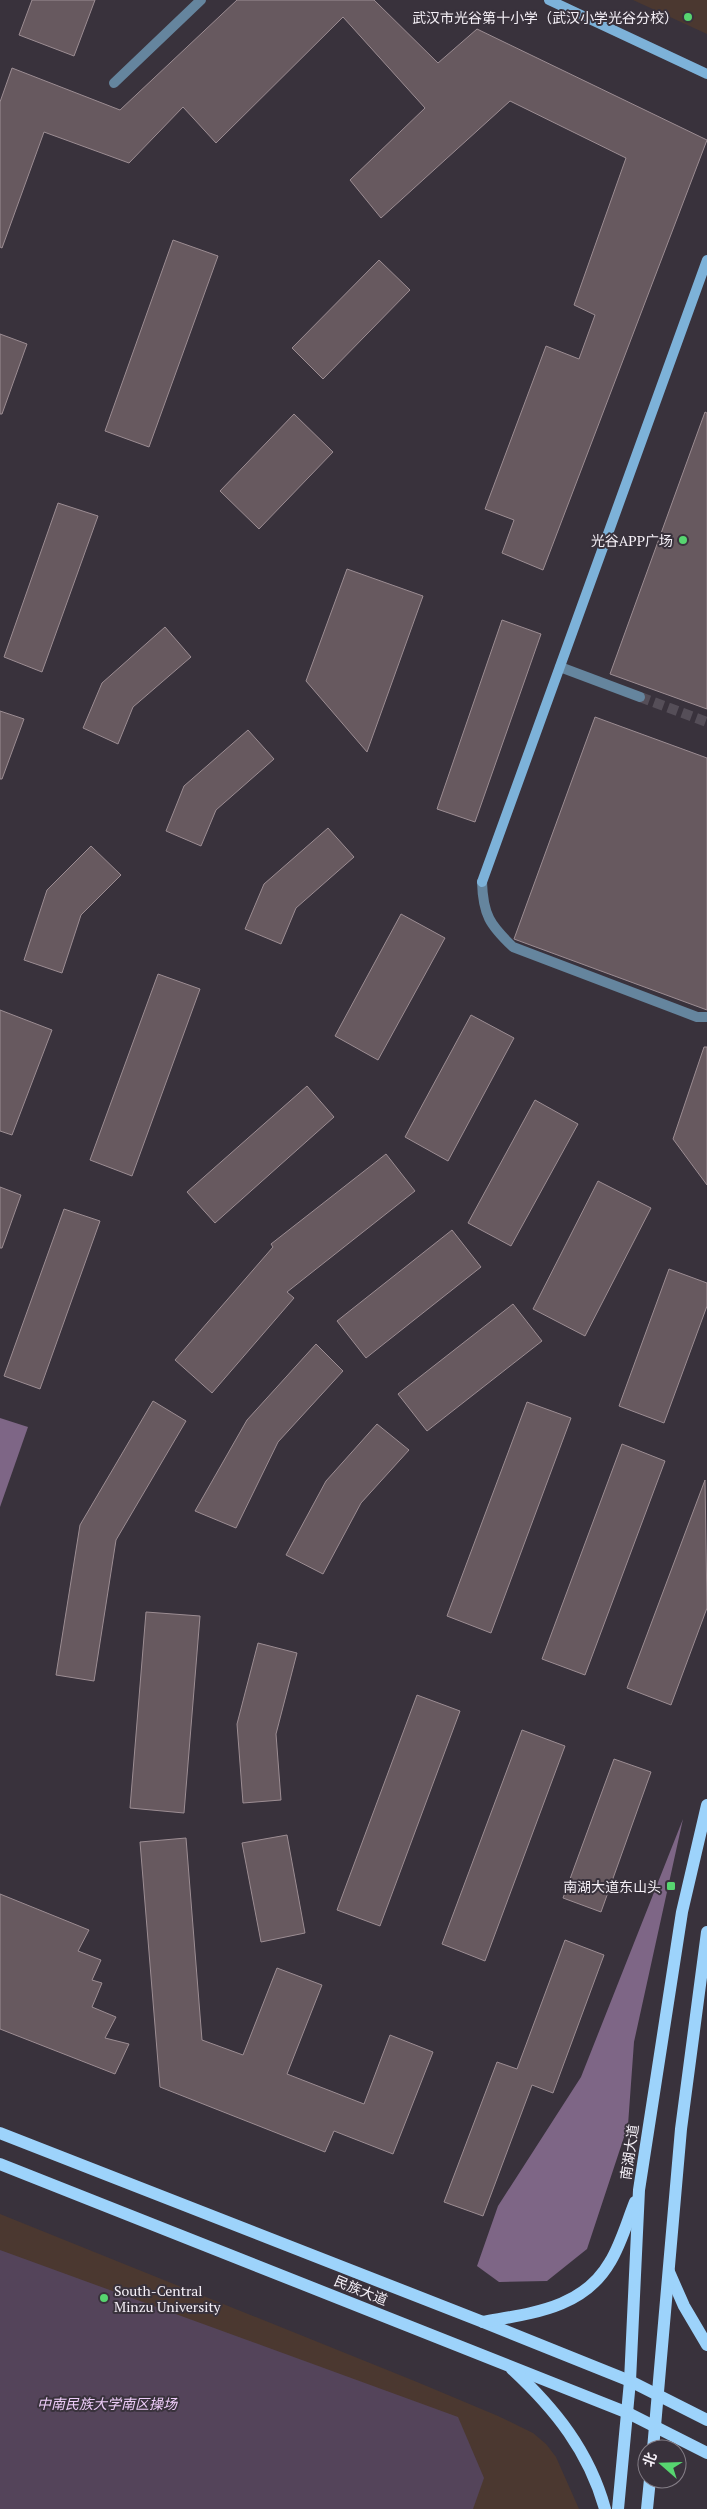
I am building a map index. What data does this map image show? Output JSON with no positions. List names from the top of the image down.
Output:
{
  "streets": {
    "main road": ["南湖大道", "民族大道"]
  },
  "crossings": [
    ["南湖大道", "民族大道"]
  ],
  "parks": ["中南民族大学南区操场"],
  "places": {
    "other": ["武汉市光谷第十小学（武汉小学光谷分校）", "光谷APP广场", "South-Central Minzu University"],
    "transit": ["南湖大道东山头"]
  },
  "north": "left"
}
